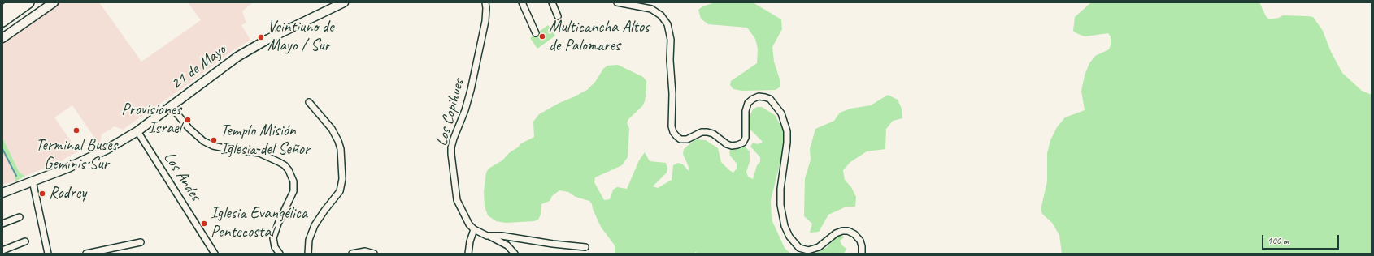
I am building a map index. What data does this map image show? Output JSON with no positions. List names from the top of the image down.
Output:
{
  "streets": {
    "street": ["21 de Mayo", "Los Copihues", "Los Andes"]
  },
  "crossings": [
    ["21 de Mayo", "Los Andes"]
  ],
  "places": [
    "Multicancha Altos de Palomares",
    "Veintiuno de Mayo / Sur",
    "Provisiones Israel",
    "Terminal Buses Geminis Sur",
    "Templo Misión Iglesia del Señor",
    "Rodrey",
    "Iglesia Evangélica Pentecostal"
  ],
  "scale_bar": "100 m"
}
